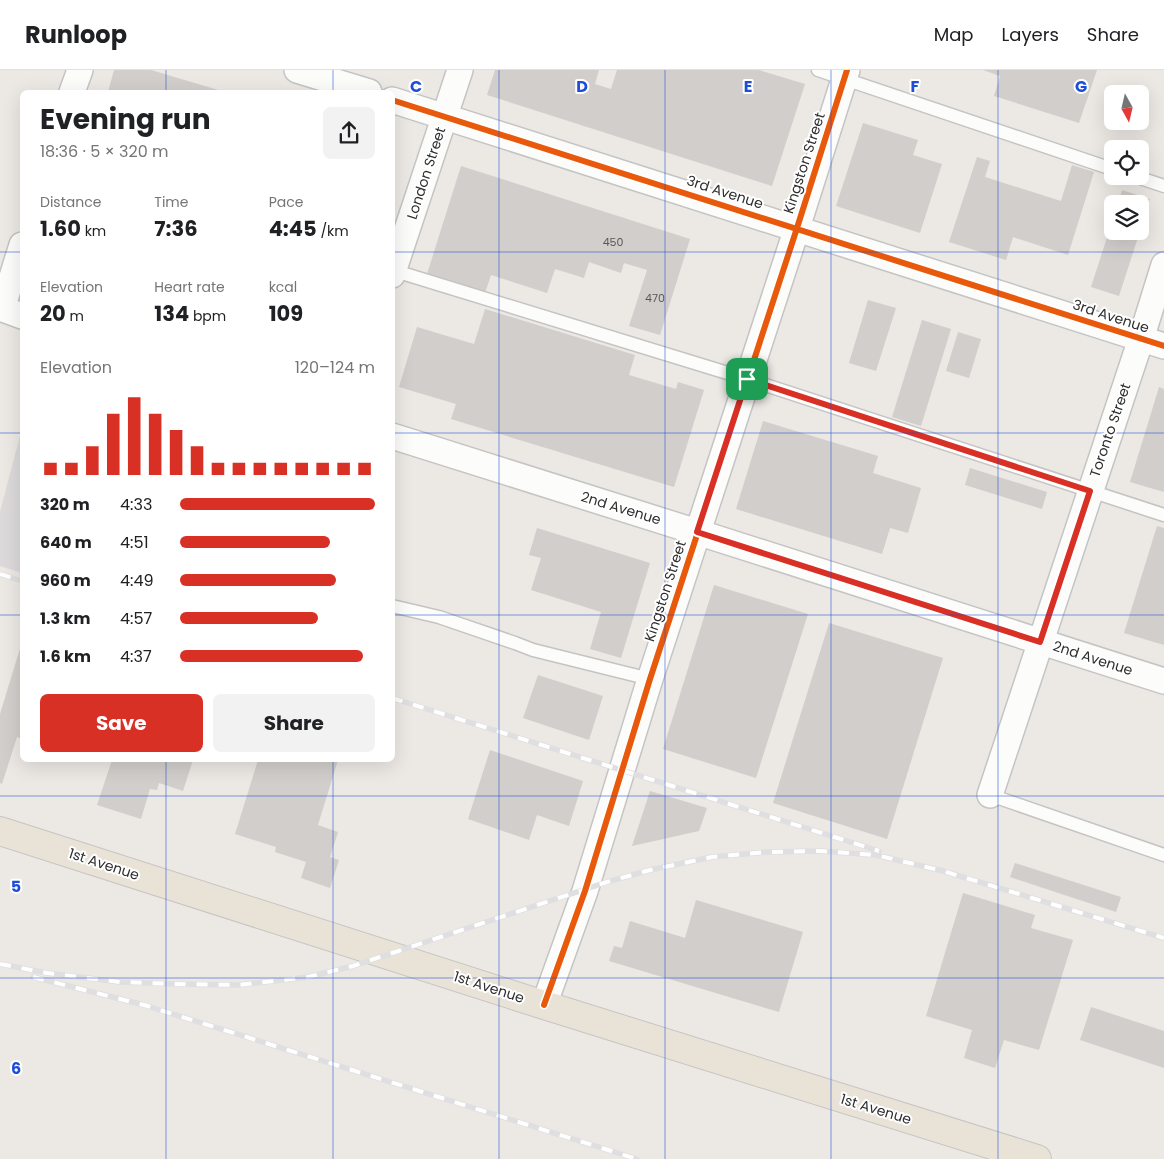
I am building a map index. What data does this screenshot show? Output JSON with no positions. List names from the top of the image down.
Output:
{
  "streets": {
    "highway": ["1st Avenue"],
    "street": [
      "Kingston Street",
      "London Street",
      "3rd Avenue",
      "Toronto Street",
      "2nd Avenue"
    ]
  },
  "crossings": [
    ["Kingston Street", "3rd Avenue"],
    ["Kingston Street", "2nd Avenue"],
    ["Kingston Street", "1st Avenue"],
    ["London Street", "3rd Avenue"],
    ["3rd Avenue", "Toronto Street"],
    ["Toronto Street", "2nd Avenue"]
  ],
  "house_numbers": ["450", "470"],
  "north": "bottom",
  "page": {
    "header": "Runloop",
    "nav": ["Map", "Layers", "Share"],
    "heading": ["Evening run", "18:36 · 5 × 320 m"],
    "stats": [
      ["Distance", "1.60 km"],
      ["Time", "7:36"],
      ["Pace", "4:45 /km"],
      ["Elevation", "20 m"],
      ["Heart rate", "134 bpm"],
      ["kcal", "109"]
    ],
    "chart": ["Elevation", "120–124 m"],
    "list": [
      {
        "name": "320 m",
        "note": "4:33"
      },
      {
        "name": "640 m",
        "note": "4:51"
      },
      {
        "name": "960 m",
        "note": "4:49"
      },
      {
        "name": "1.3 km",
        "note": "4:57"
      },
      {
        "name": "1.6 km",
        "note": "4:37"
      }
    ],
    "buttons": ["Save", "Share"]
  },
  "grid": {
    "columns": [
      "C",
      "D",
      "E",
      "F",
      "G"
    ],
    "rows": ["5", "6"]
  }
}
